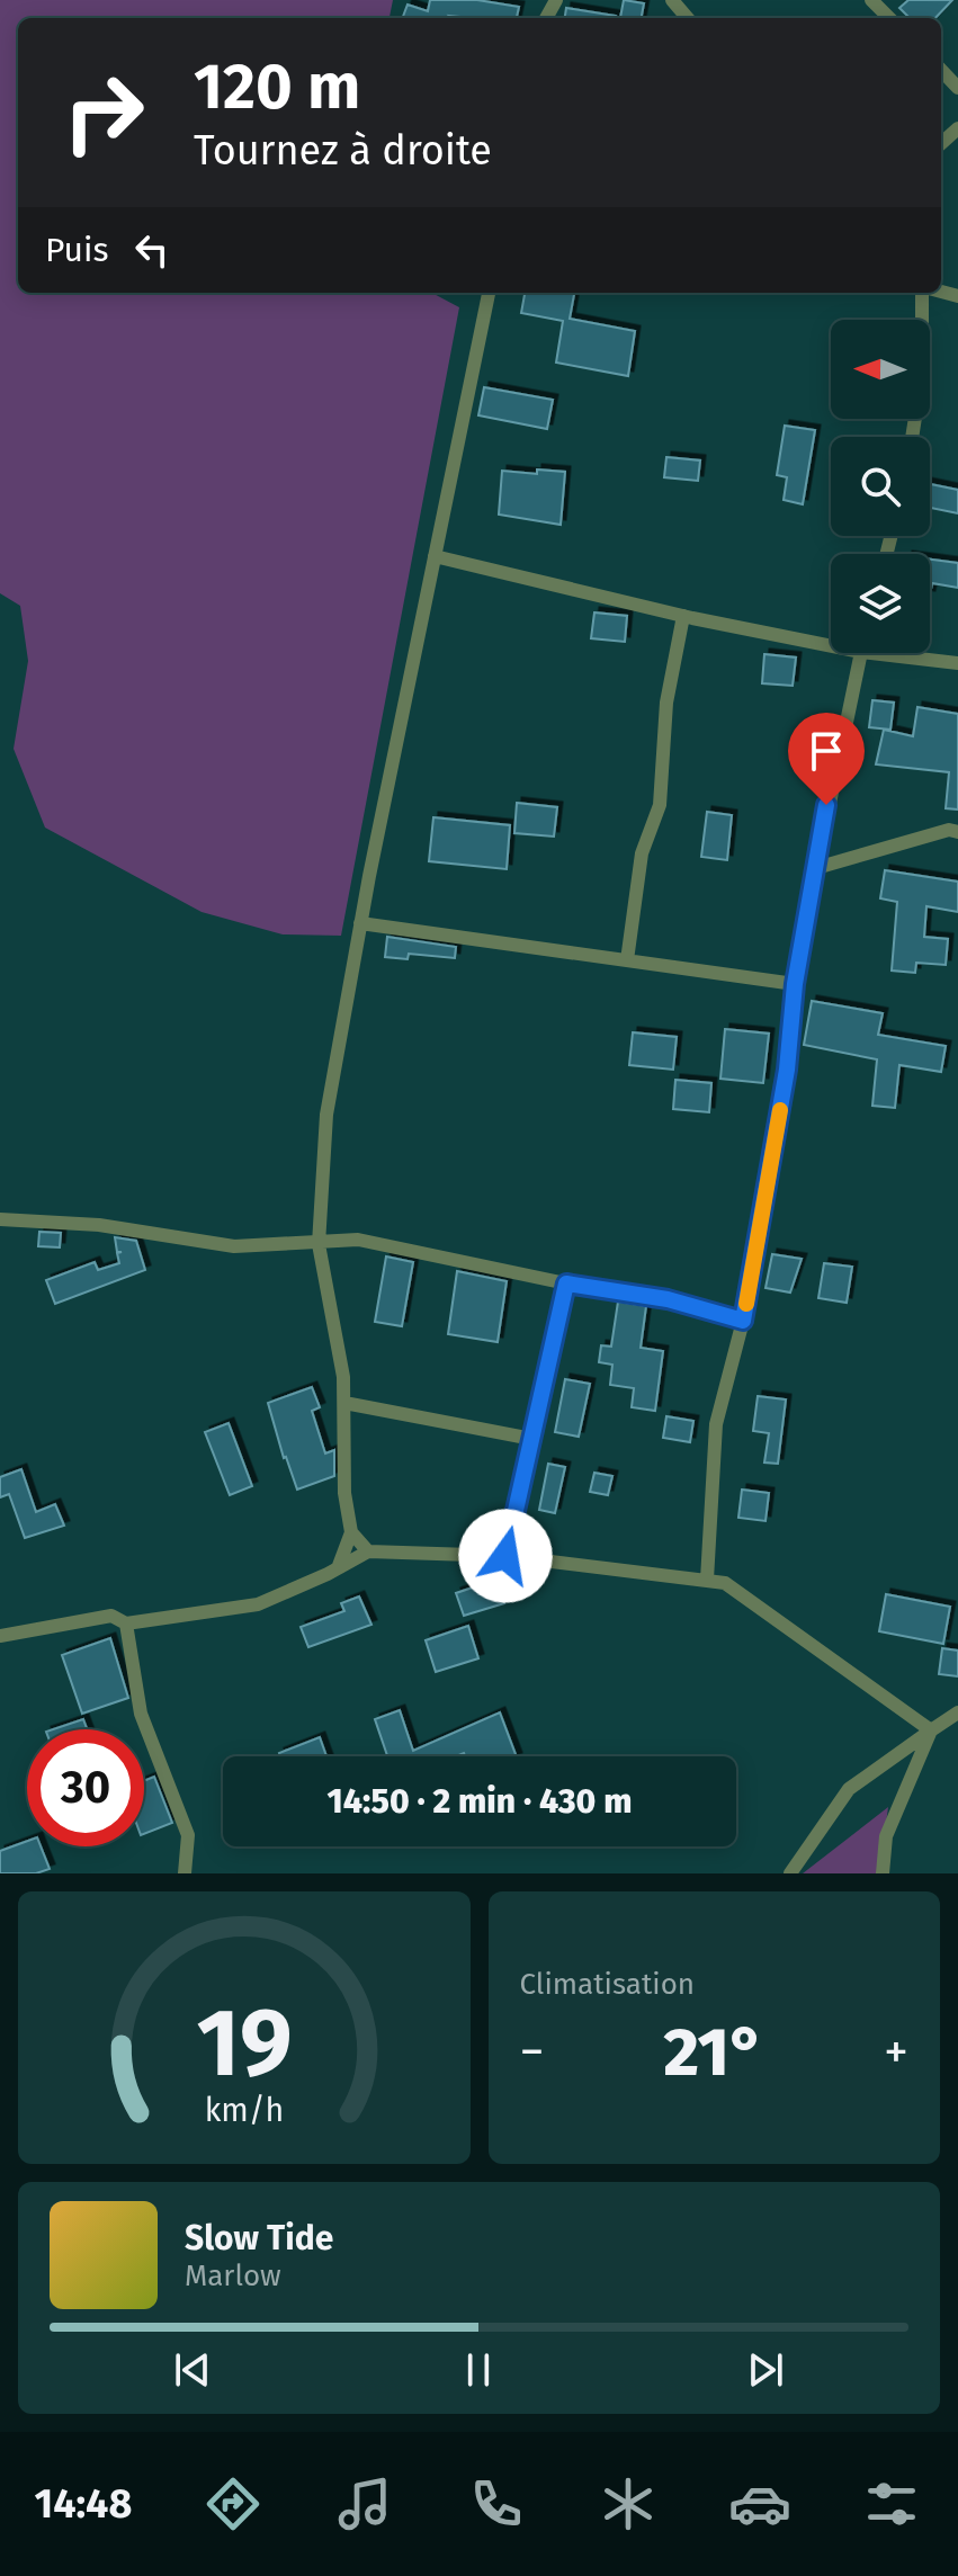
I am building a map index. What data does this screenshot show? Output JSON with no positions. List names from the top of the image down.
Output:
{
  "north": "left",
  "page": {
    "turn": ["120 m", "Tournez à droite"],
    "then": "Puis",
    "limit": "30",
    "trip": "14:50 · 2 min · 430 m",
    "tile": "Climatisation",
    "heat": ["−", "21°", "+"],
    "song": ["Slow Tide", "Marlow"],
    "tabs": "14:48",
    "gauge": ["19", "km/h"]
  }
}
